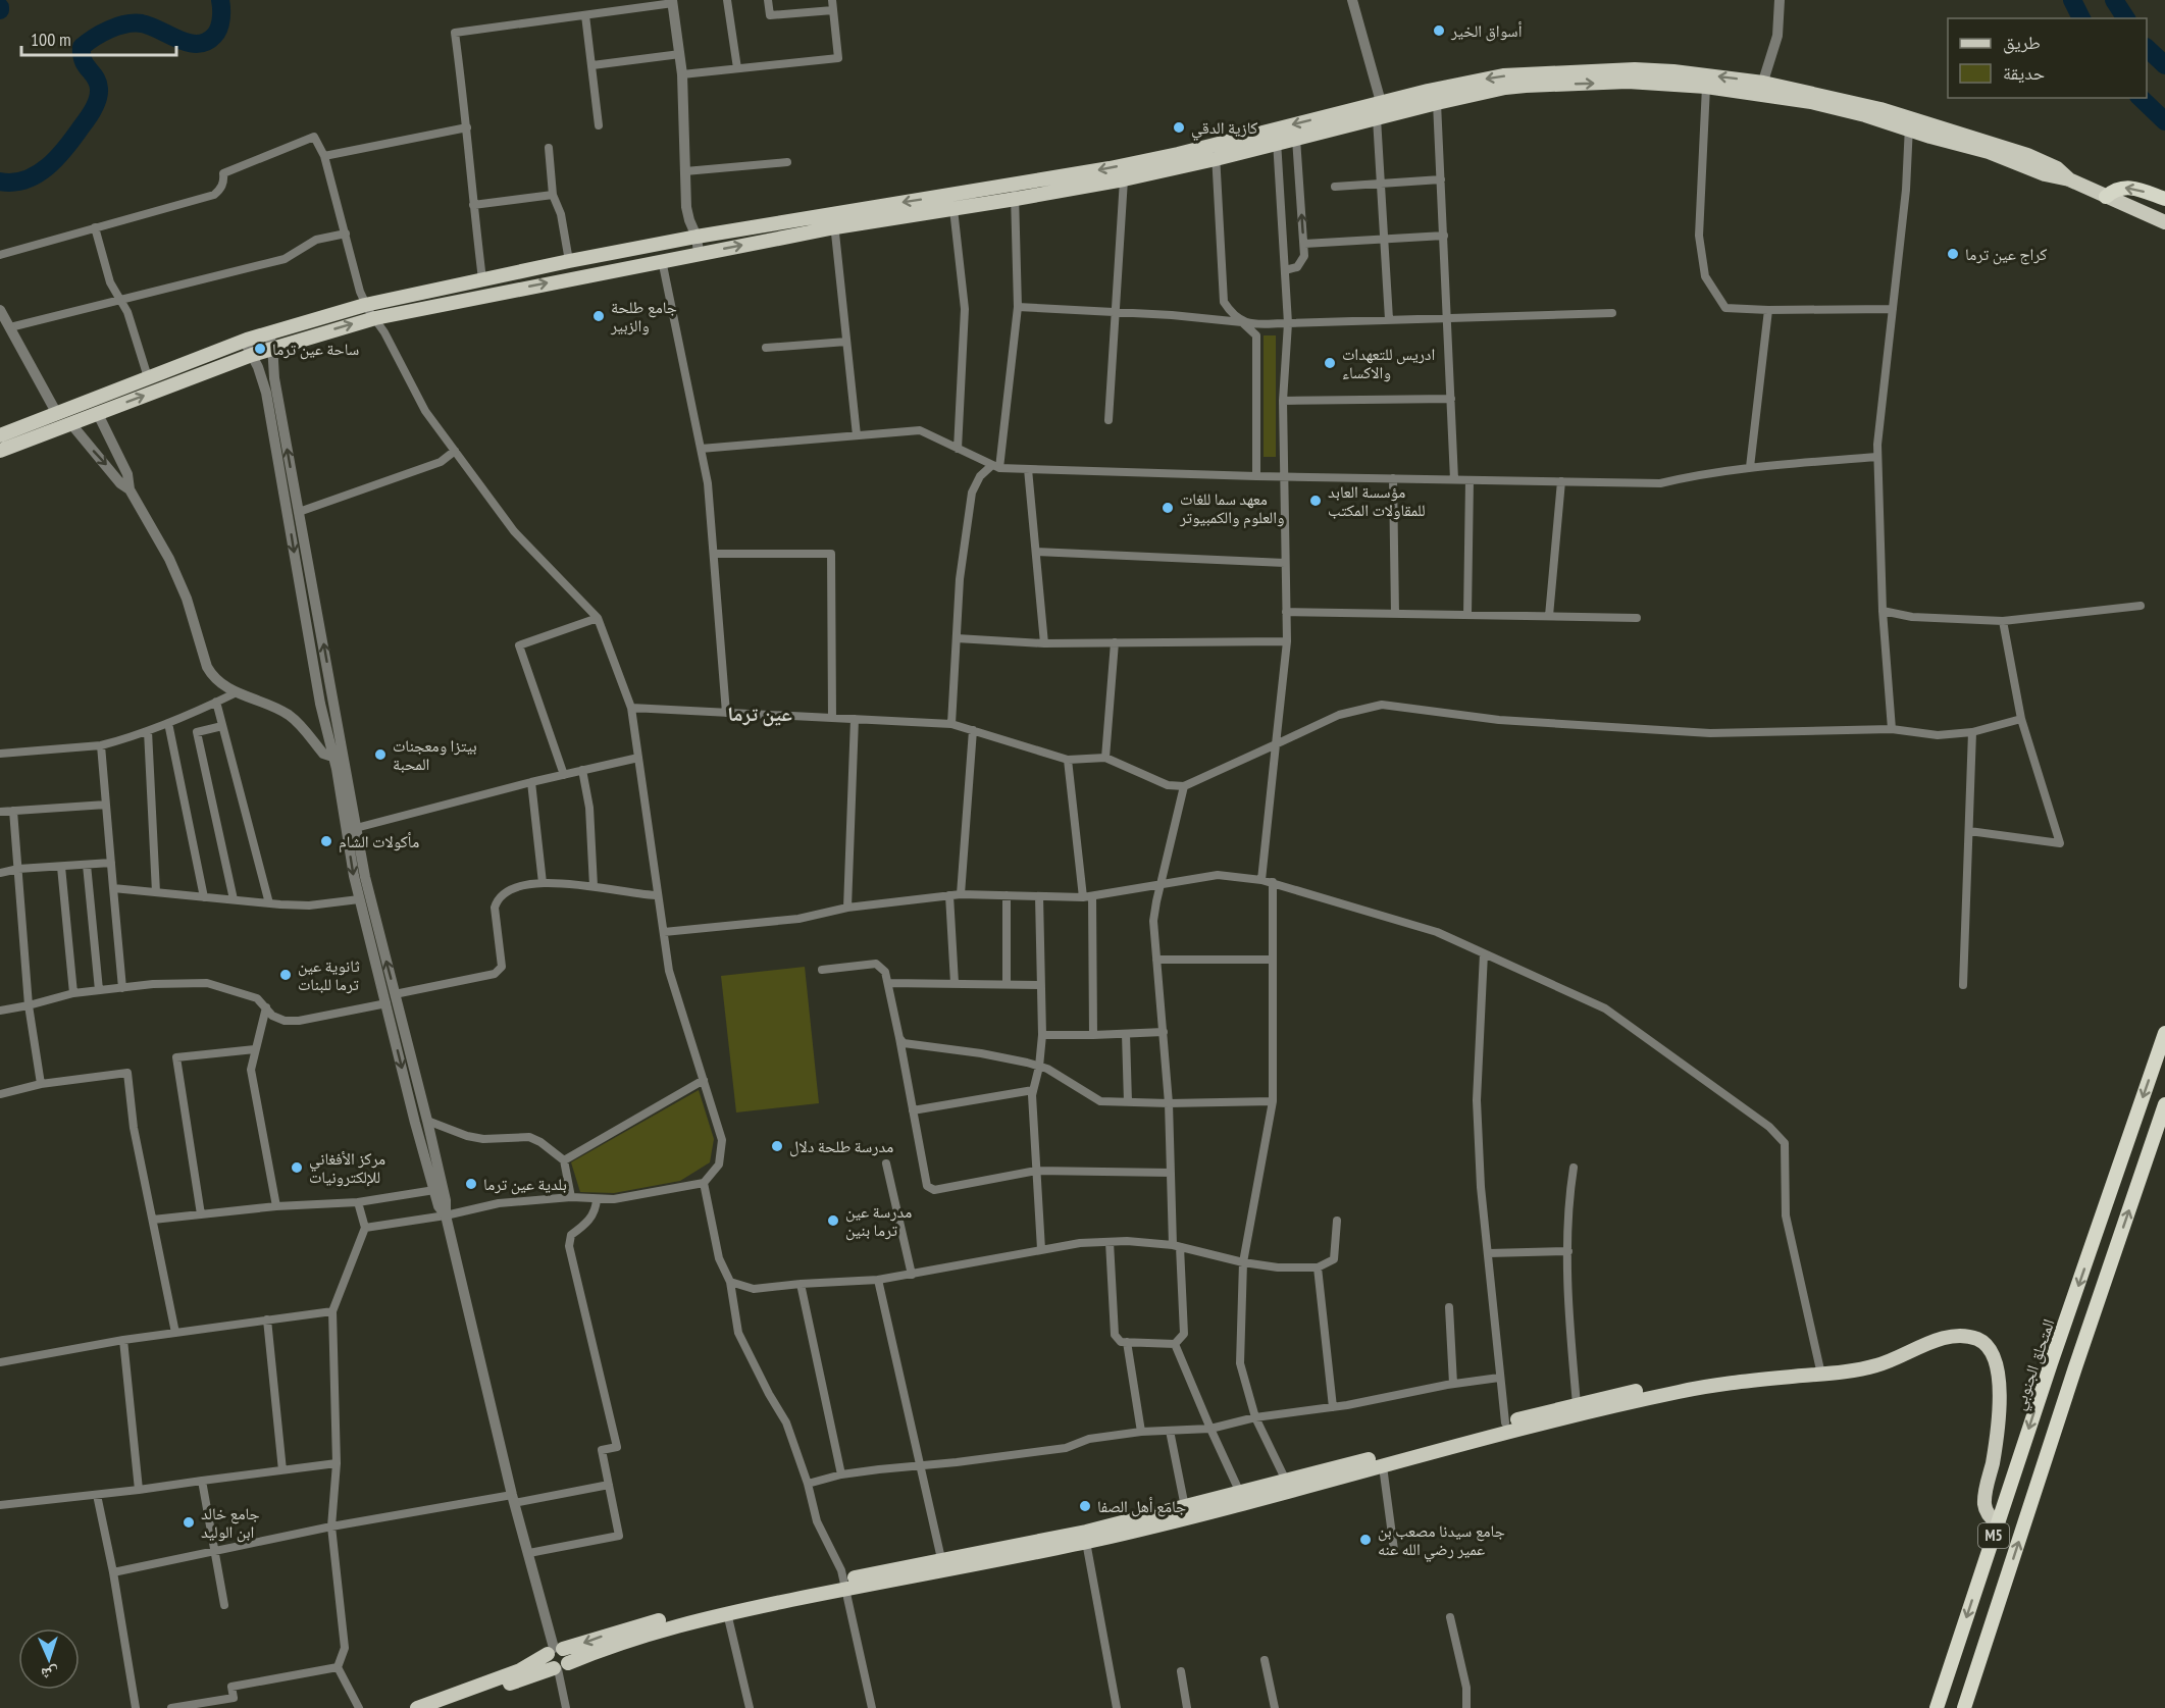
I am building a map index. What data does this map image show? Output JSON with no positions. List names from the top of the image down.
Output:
{
  "streets": {
    "highway": ["المتحلق الجنوبي", "M5"]
  },
  "districts": ["عين ترما"],
  "places": [
    "أسواق الخير",
    "كازية الدقي",
    "كراج عين ترما",
    "جامع طلحة والزبير",
    "ساحة عين ترما",
    "ادريس للتعهدات والاكساء",
    "مؤسسة العابد للمقاولات المكتب",
    "معهد سما للغات والعلوم والكمبيوتر",
    "بيتزا ومعجنات المحبة",
    "مأكولات الشام",
    "ثانوية عين ترما للبنات",
    "مدرسة طلحة دلال",
    "مركز الأفغاني للإلكترونيات",
    "بلدية عين ترما",
    "مدرسة عين ترما بنين",
    "جامع أهل الصفا",
    "جامع خالد ابن الوليد",
    "جامع سيدنا مصعب بن عمير رضي الله عنه"
  ],
  "legend": ["طريق", "حديقة"],
  "scale_bar": "100 m",
  "north": "bottom"
}
